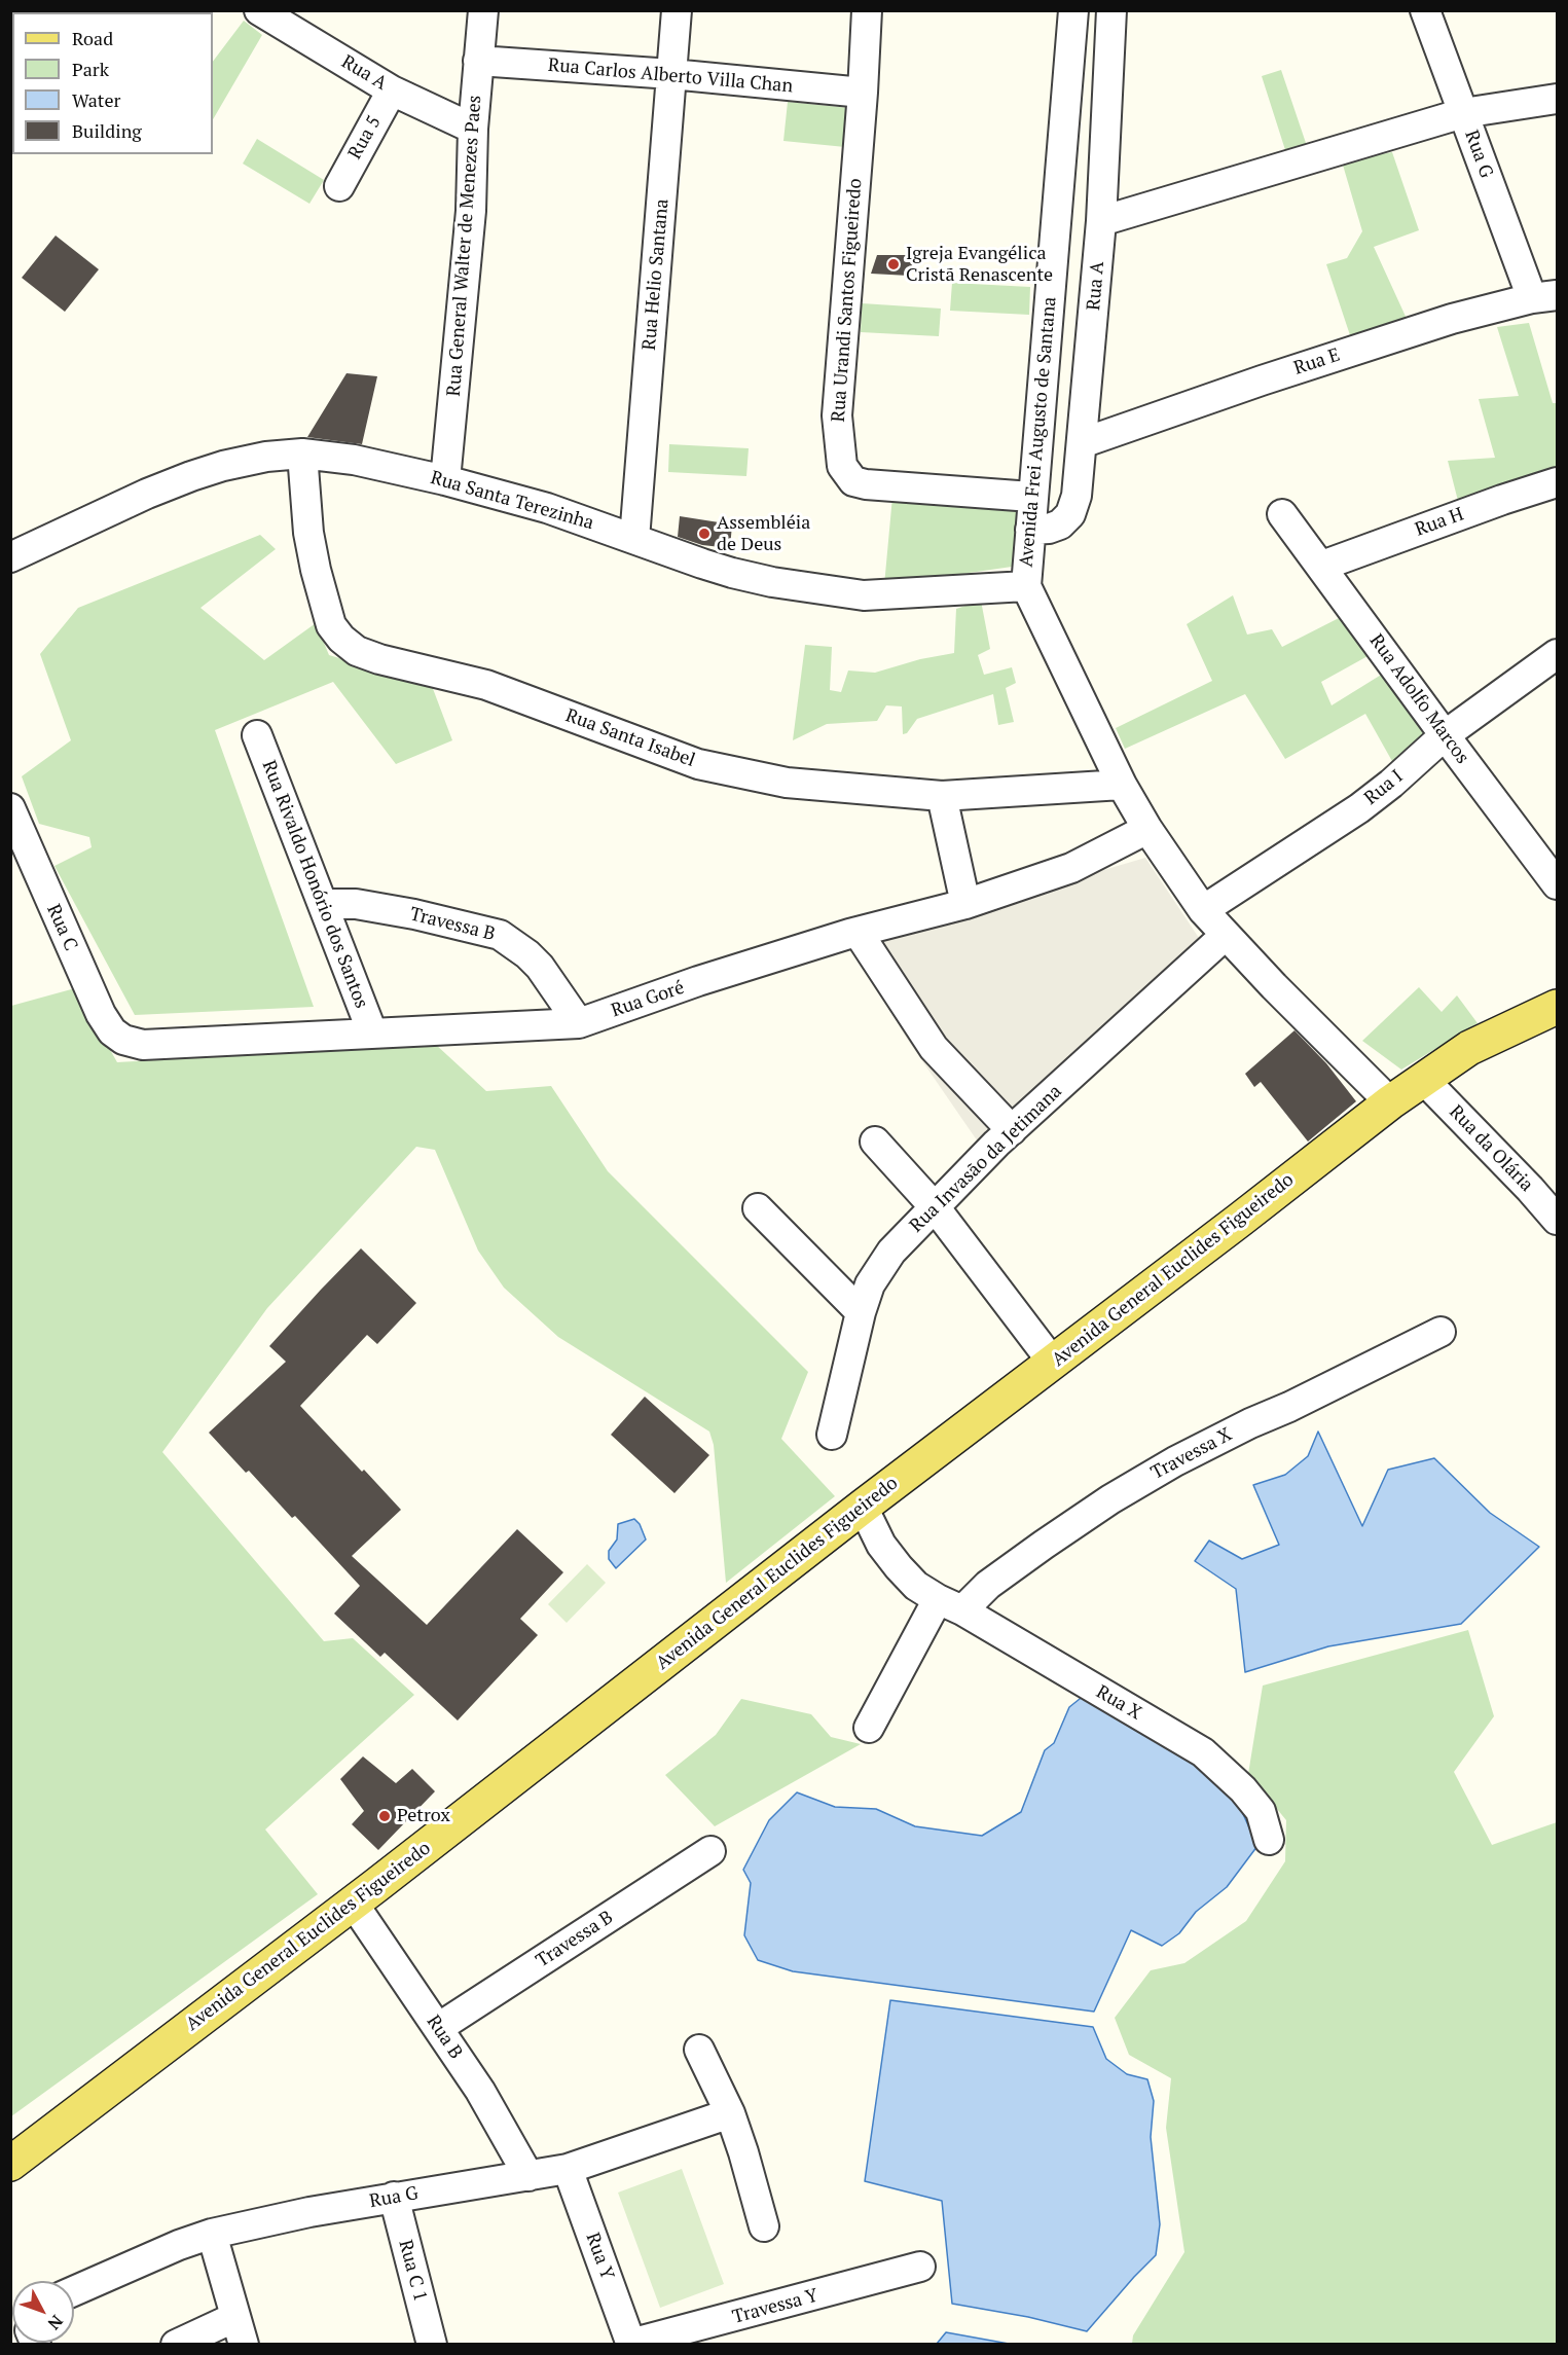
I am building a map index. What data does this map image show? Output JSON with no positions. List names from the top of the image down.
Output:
{
  "streets": {
    "main road": ["Avenida General Euclides Figueiredo"],
    "street": [
      "Rua A",
      "Rua Carlos Alberto Villa Chan",
      "Rua 5",
      "Rua G",
      "Rua General Walter de Menezes Paes",
      "Rua Helio Santana",
      "Rua Urandi Santos Figueiredo",
      "Rua E",
      "Avenida Frei Augusto de Santana",
      "Rua Santa Terezinha",
      "Rua H",
      "Rua Adolfo Marcos",
      "Rua Santa Isabel",
      "Rua I",
      "Rua Rivaldo Honório dos Santos",
      "Travessa B",
      "Rua C",
      "Rua Goré",
      "Rua da Olária",
      "Rua Invasão da Jetimana",
      "Travessa X",
      "Rua X",
      "Rua B",
      "Rua Y",
      "Rua C 1",
      "Travessa Y"
    ]
  },
  "crossings": [
    ["Rua A", "Rua 5"],
    ["Rua A", "Rua General Walter de Menezes Paes"],
    ["Rua A", "Rua E"],
    ["Rua A", "Avenida Frei Augusto de Santana"],
    ["Rua Carlos Alberto Villa Chan", "Rua General Walter de Menezes Paes"],
    ["Rua Carlos Alberto Villa Chan", "Rua Helio Santana"],
    ["Rua Carlos Alberto Villa Chan", "Rua Urandi Santos Figueiredo"],
    ["Rua G", "Rua E"],
    ["Rua G", "Rua B"],
    ["Rua G", "Rua Y"],
    ["Rua G", "Rua C 1"],
    ["Rua General Walter de Menezes Paes", "Rua Santa Terezinha"],
    ["Rua Helio Santana", "Rua Santa Terezinha"],
    ["Rua Urandi Santos Figueiredo", "Avenida Frei Augusto de Santana"],
    ["Avenida Frei Augusto de Santana", "Rua Santa Terezinha"],
    ["Avenida Frei Augusto de Santana", "Rua Santa Isabel"],
    ["Avenida Frei Augusto de Santana", "Rua I"],
    ["Avenida Frei Augusto de Santana", "Rua Goré"],
    ["Avenida Frei Augusto de Santana", "Rua Invasão da Jetimana"],
    ["Avenida Frei Augusto de Santana", "Avenida General Euclides Figueiredo"],
    ["Rua Santa Terezinha", "Rua Santa Isabel"],
    ["Rua H", "Rua Adolfo Marcos"],
    ["Rua Adolfo Marcos", "Rua I"],
    ["Rua Rivaldo Honório dos Santos", "Travessa B"],
    ["Rua Rivaldo Honório dos Santos", "Rua Goré"],
    ["Travessa B", "Rua Goré"],
    ["Travessa B", "Rua B"],
    ["Rua C", "Rua Goré"],
    ["Rua da Olária", "Avenida General Euclides Figueiredo"],
    ["Avenida General Euclides Figueiredo", "Rua X"],
    ["Avenida General Euclides Figueiredo", "Rua B"],
    ["Travessa X", "Rua X"],
    ["Rua Y", "Travessa Y"]
  ],
  "places": ["Igreja Evangélica Cristã Renascente", "Assembléia de Deus", "Petrox"],
  "legend": [
    "Road",
    "Park",
    "Water",
    "Building"
  ],
  "north": "bottom right"
}
